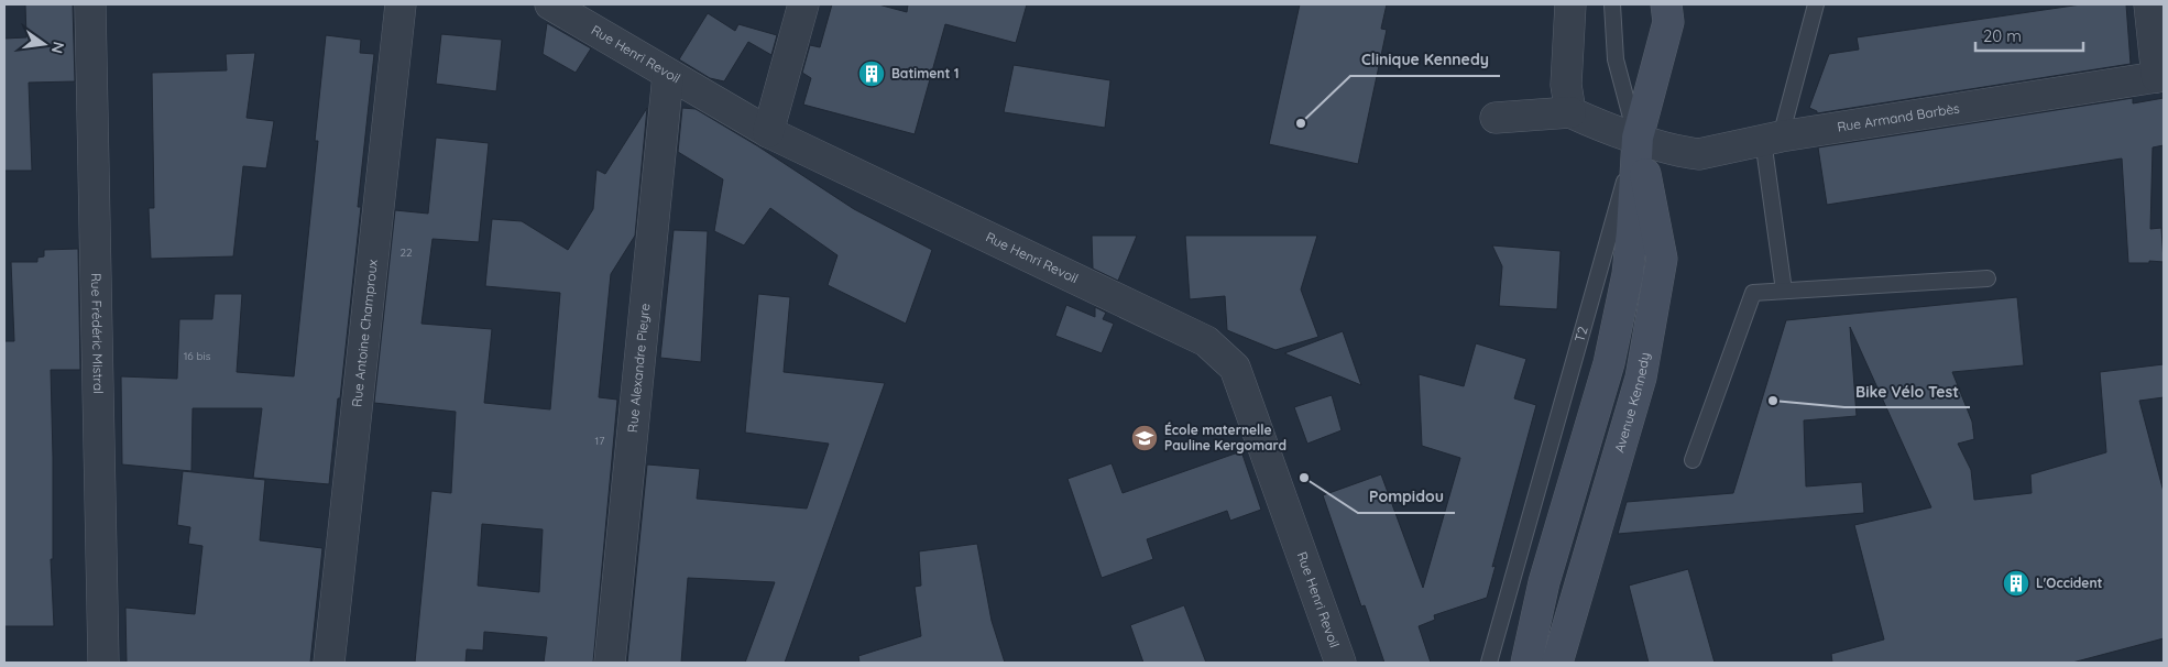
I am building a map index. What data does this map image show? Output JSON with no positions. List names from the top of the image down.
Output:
{
  "streets": {
    "main road": ["Avenue Kennedy"],
    "street": [
      "Rue Henri Revoil",
      "Rue Armand Barbès",
      "Rue Frédéric Mistral",
      "Rue Antoine Champroux",
      "Rue Alexandre Pieyre"
    ],
    "lane": ["T2"]
  },
  "crossings": [
    ["Rue Henri Revoil", "Rue Alexandre Pieyre"],
    ["Rue Armand Barbès", "T2"],
    ["Rue Armand Barbès", "Avenue Kennedy"],
    ["T2", "Avenue Kennedy"]
  ],
  "places": {
    "building": ["Batiment 1", "L'Occident"],
    "other": ["Clinique Kennedy", "Bike Vélo Test", "Pompidou"],
    "school or university": ["École maternelle Pauline Kergomard"]
  },
  "house_numbers": ["22", "16 bis", "17"],
  "scale_bar": "20 m",
  "north": "right"
}
